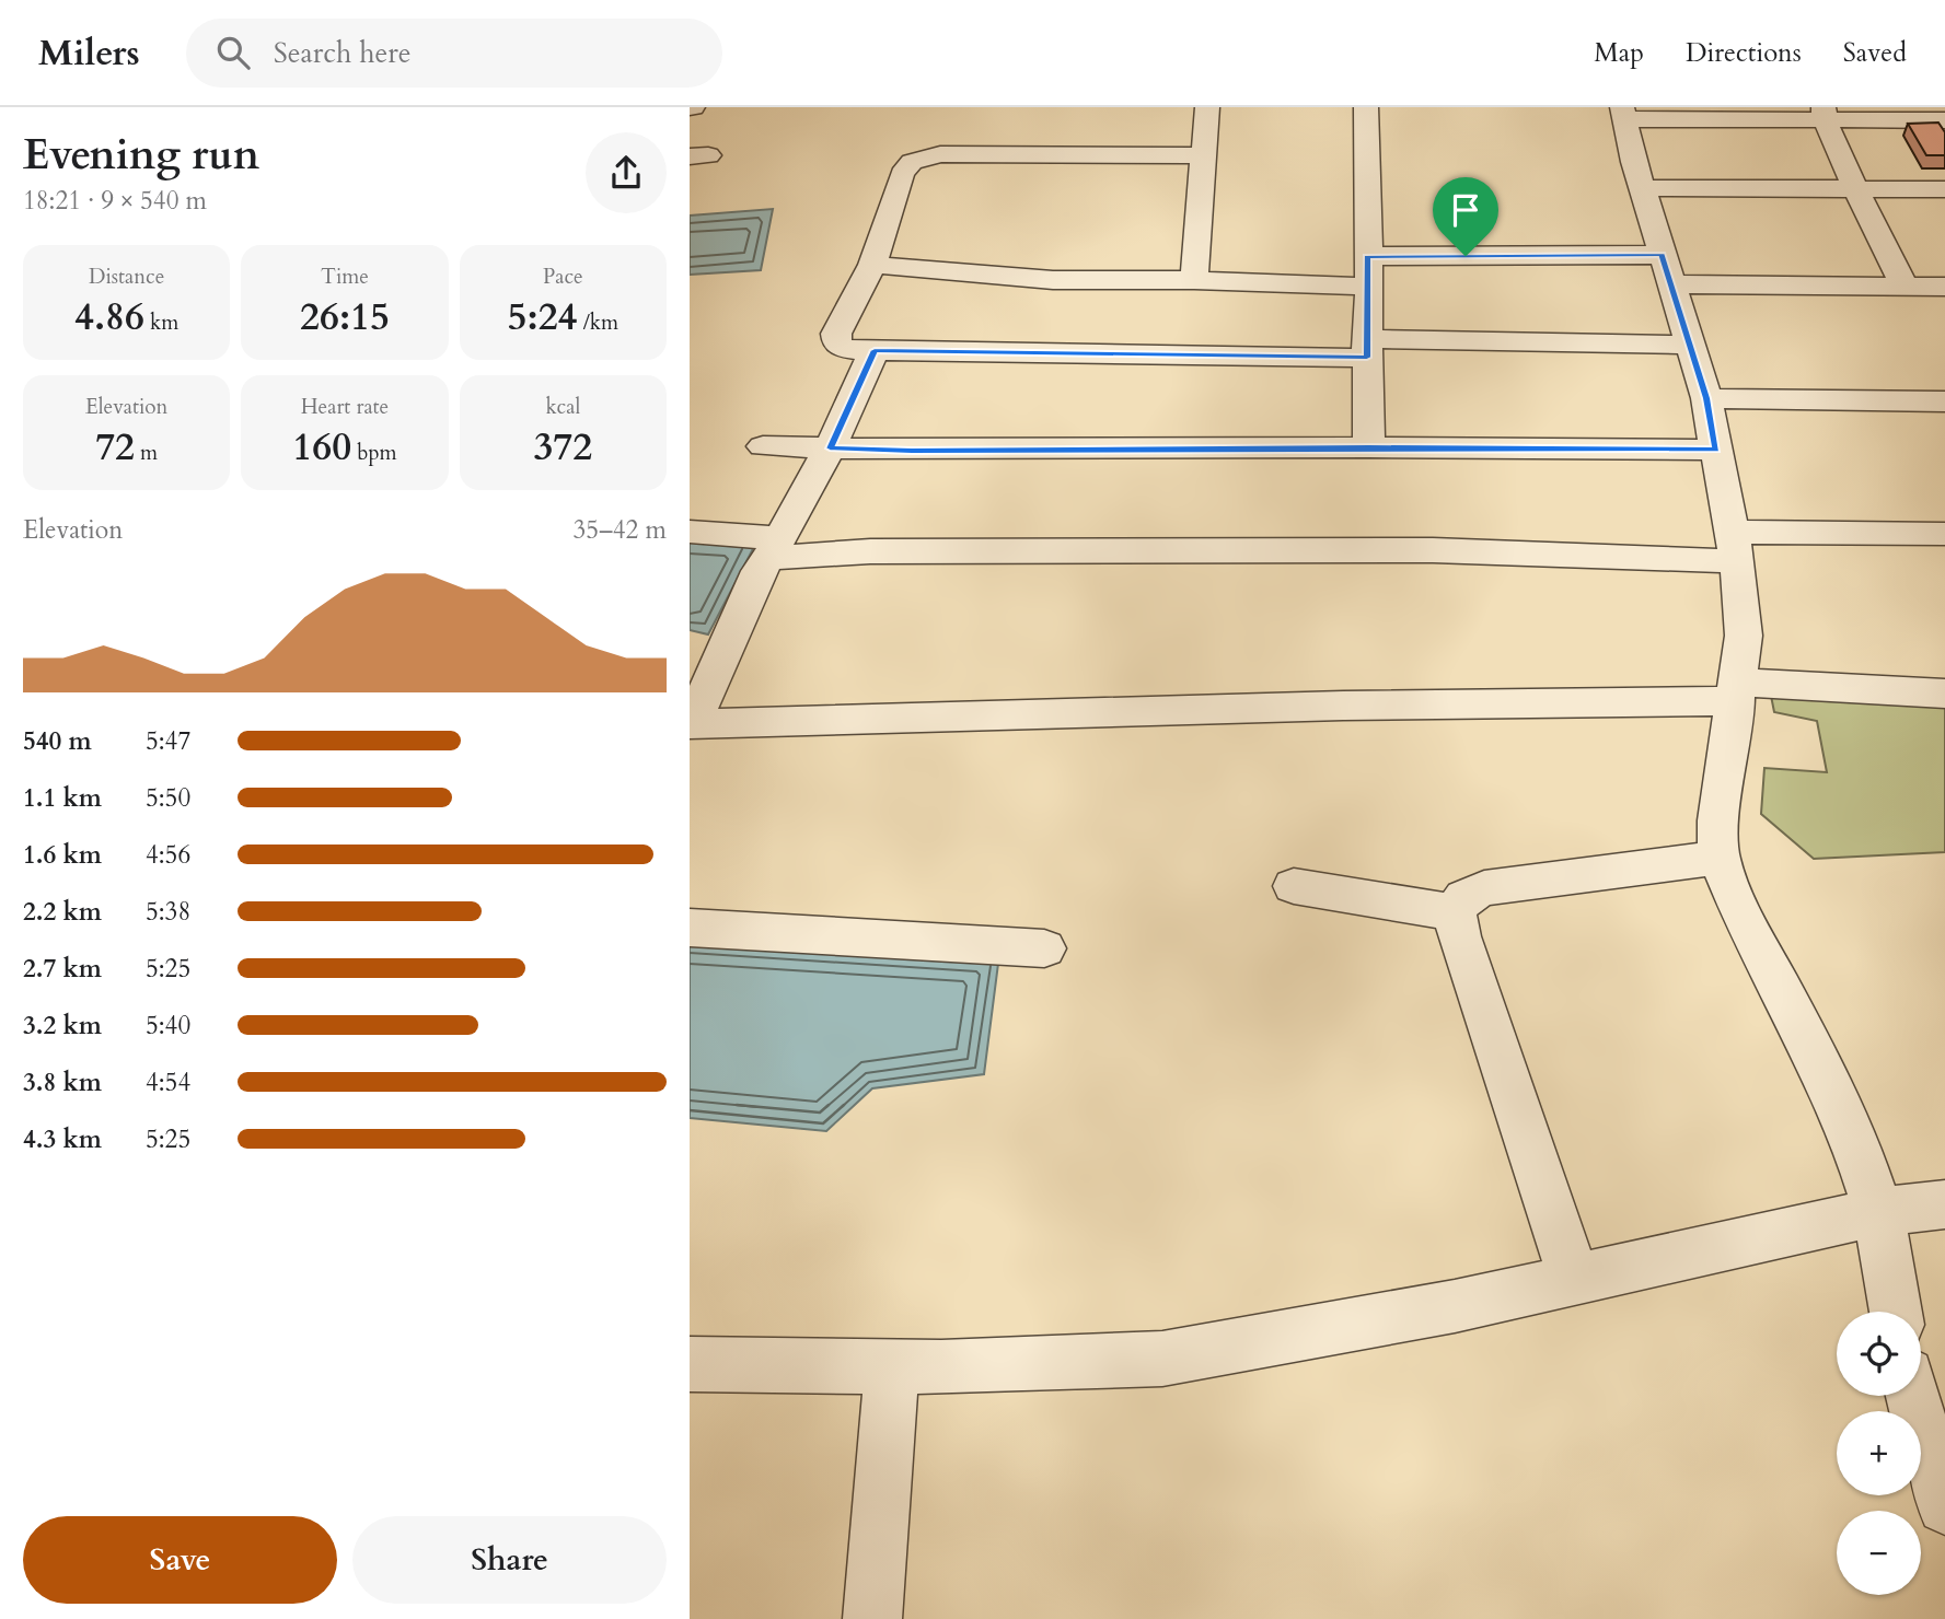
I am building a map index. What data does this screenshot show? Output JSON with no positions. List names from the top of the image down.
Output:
{
  "page": {
    "header": "Milers",
    "search": "Search here",
    "nav": ["Map", "Directions", "Saved"],
    "heading": ["Evening run", "18:21 · 9 × 540 m"],
    "stats": [
      ["Distance", "4.86 km"],
      ["Time", "26:15"],
      ["Pace", "5:24 /km"],
      ["Elevation", "72 m"],
      ["Heart rate", "160 bpm"],
      ["kcal", "372"]
    ],
    "chart": ["Elevation", "35–42 m"],
    "list": [
      {
        "name": "540 m",
        "note": "5:47"
      },
      {
        "name": "1.1 km",
        "note": "5:50"
      },
      {
        "name": "1.6 km",
        "note": "4:56"
      },
      {
        "name": "2.2 km",
        "note": "5:38"
      },
      {
        "name": "2.7 km",
        "note": "5:25"
      },
      {
        "name": "3.2 km",
        "note": "5:40"
      },
      {
        "name": "3.8 km",
        "note": "4:54"
      },
      {
        "name": "4.3 km",
        "note": "5:25"
      }
    ],
    "map_buttons": ["+", "−"],
    "buttons": ["Save", "Share"]
  }
}
